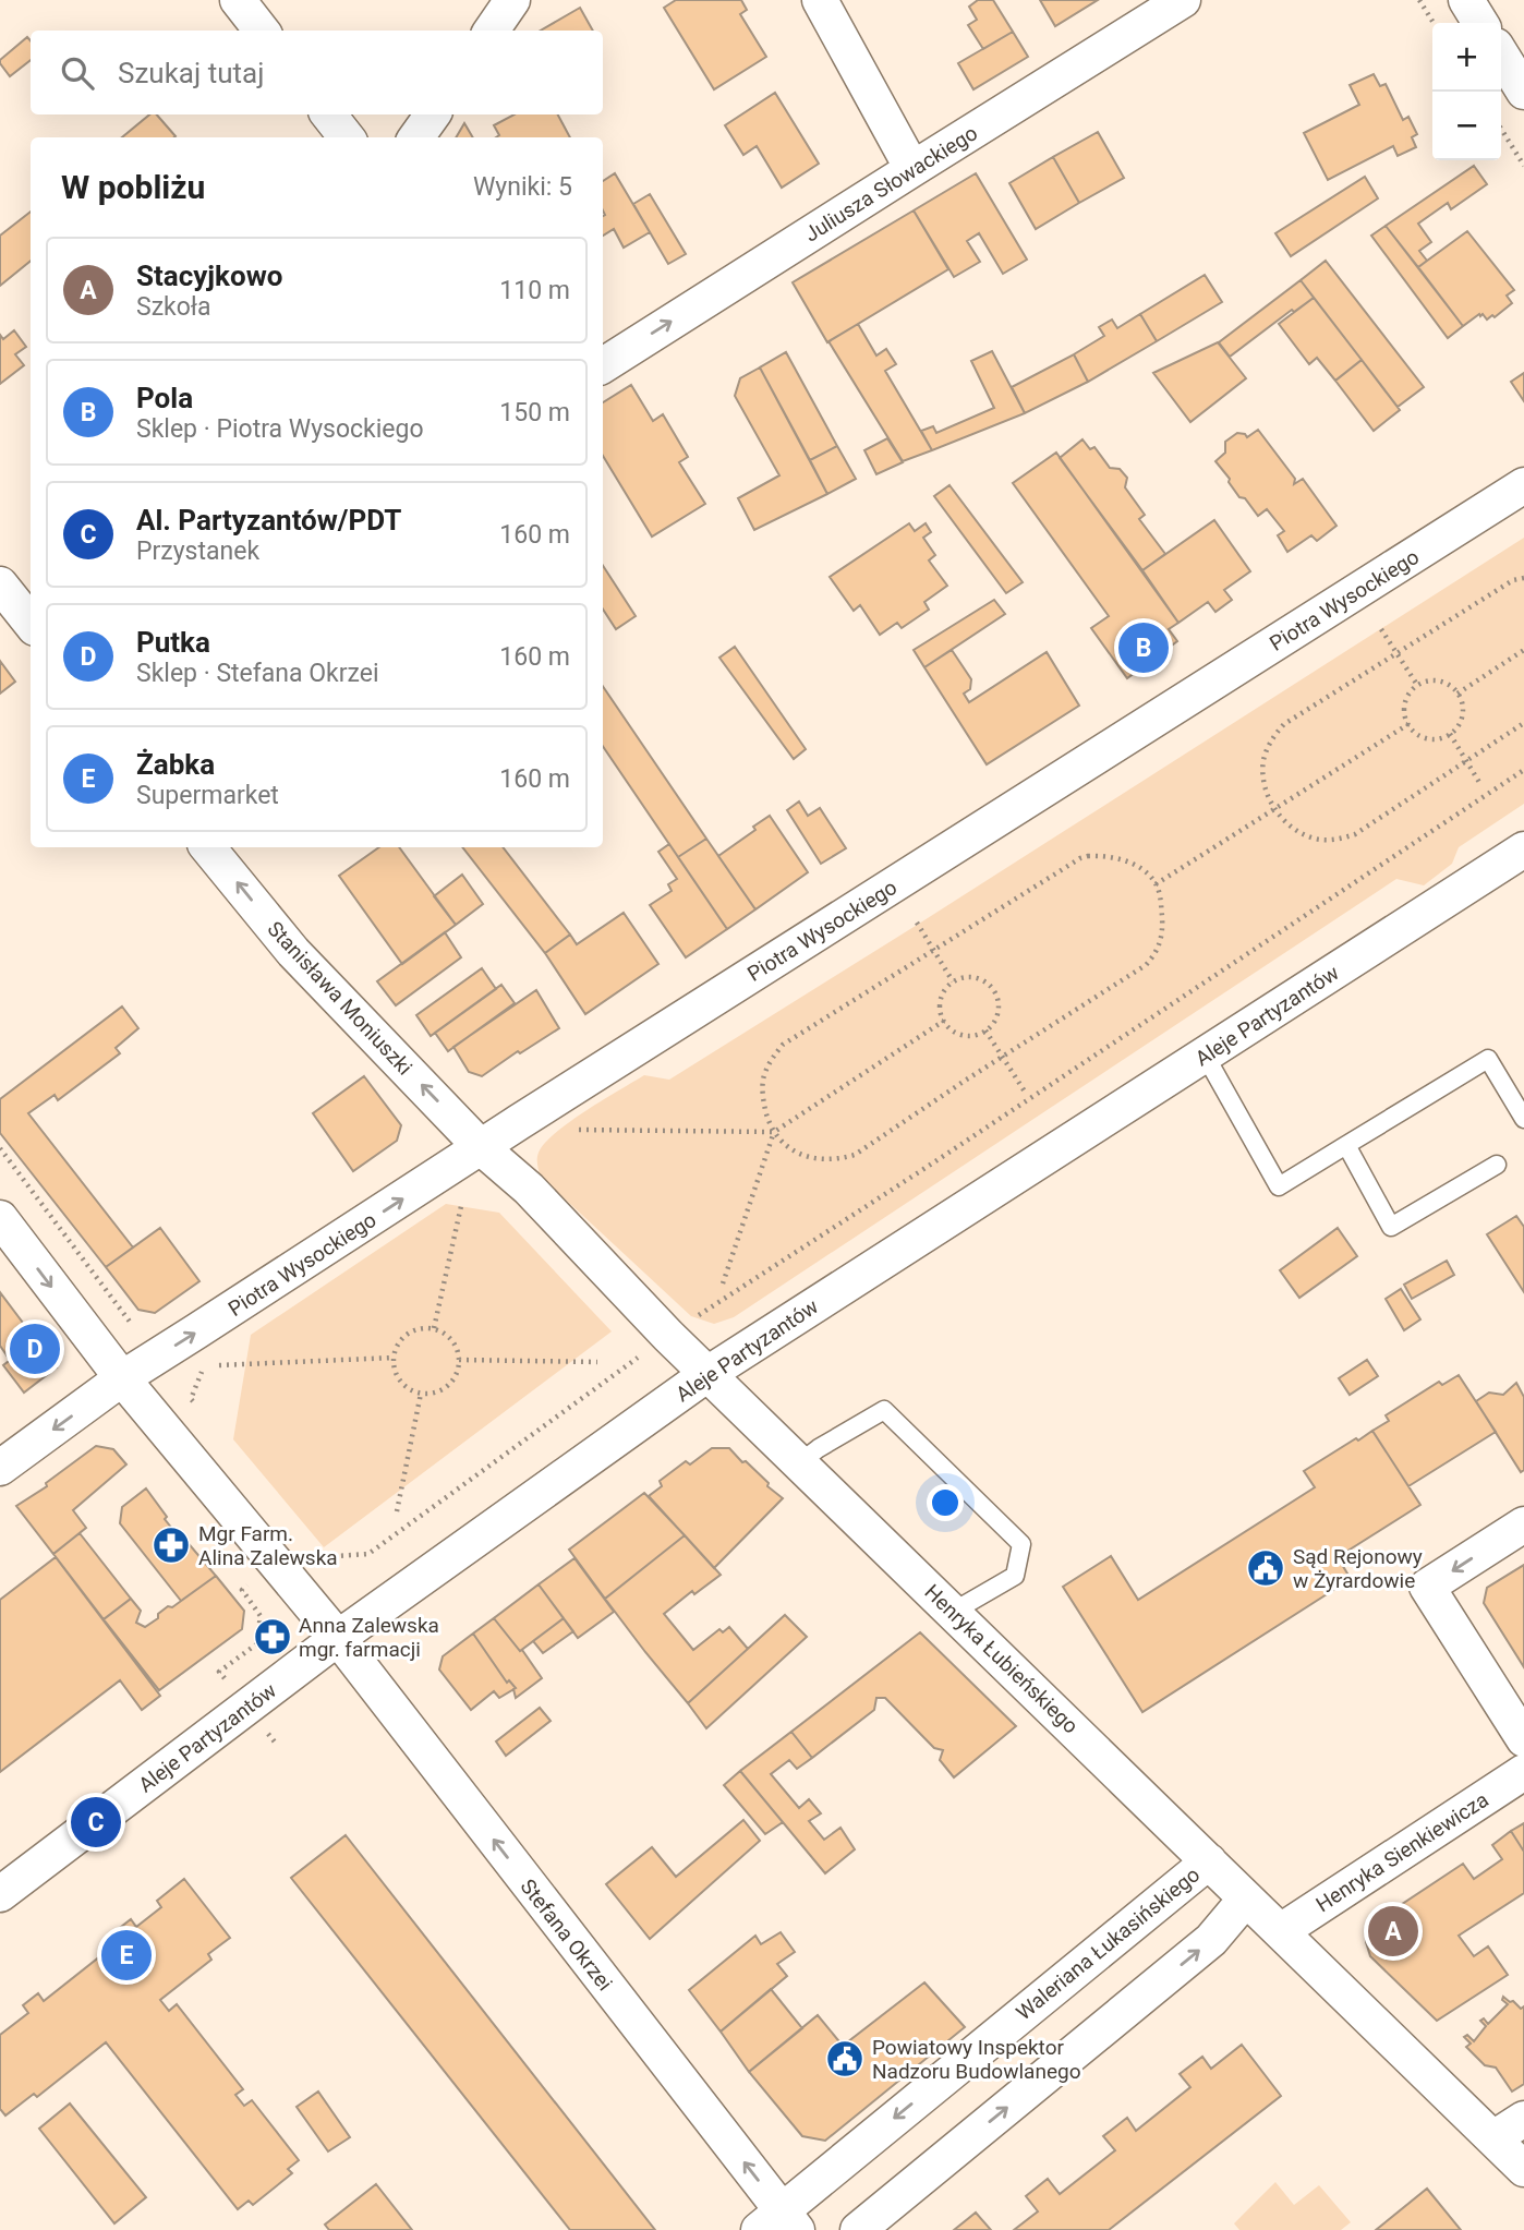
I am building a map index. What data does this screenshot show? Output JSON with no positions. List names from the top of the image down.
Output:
{
  "streets": {
    "street": [
      "Juliusza Słowackiego",
      "Piotra Wysockiego",
      "Stanisława Moniuszki",
      "Aleje Partyzantów",
      "Henryka Łubieńskiego",
      "Henryka Sienkiewicza",
      "Stefana Okrzei",
      "Waleriana Łukasińskiego"
    ]
  },
  "crossings": [
    ["Piotra Wysockiego", "Stanisława Moniuszki"],
    ["Piotra Wysockiego", "Henryka Łubieńskiego"],
    ["Stanisława Moniuszki", "Henryka Łubieńskiego"],
    ["Aleje Partyzantów", "Henryka Łubieńskiego"],
    ["Aleje Partyzantów", "Stefana Okrzei"],
    ["Henryka Łubieńskiego", "Henryka Sienkiewicza"],
    ["Henryka Łubieńskiego", "Waleriana Łukasińskiego"],
    ["Stefana Okrzei", "Waleriana Łukasińskiego"]
  ],
  "one_way": ["Juliusza Słowackiego", "Stanisława Moniuszki", "Stefana Okrzei"],
  "places": {
    "pharmacy": ["Mgr Farm. Alina Zalewska", "Anna Zalewska mgr. farmacji"],
    "public building": ["Sąd Rejonowy w Żyrardowie", "Powiatowy Inspektor Nadzoru Budowlanego"]
  },
  "page": {
    "map_buttons": ["+", "−"],
    "search": "Szukaj tutaj",
    "heading": ["W pobliżu", "Wyniki: 5"],
    "list": [
      {
        "mark": "A",
        "name": "Stacyjkowo",
        "note": "Szkoła",
        "value": "110 m"
      },
      {
        "mark": "B",
        "name": "Pola",
        "note": "Sklep · Piotra Wysockiego",
        "value": "150 m"
      },
      {
        "mark": "C",
        "name": "Al. Partyzantów/PDT",
        "note": "Przystanek",
        "value": "160 m"
      },
      {
        "mark": "D",
        "name": "Putka",
        "note": "Sklep · Stefana Okrzei",
        "value": "160 m"
      },
      {
        "mark": "E",
        "name": "Żabka",
        "note": "Supermarket",
        "value": "160 m"
      }
    ],
    "pins": [
      "B",
      "D",
      "C",
      "A",
      "E"
    ]
  }
}
